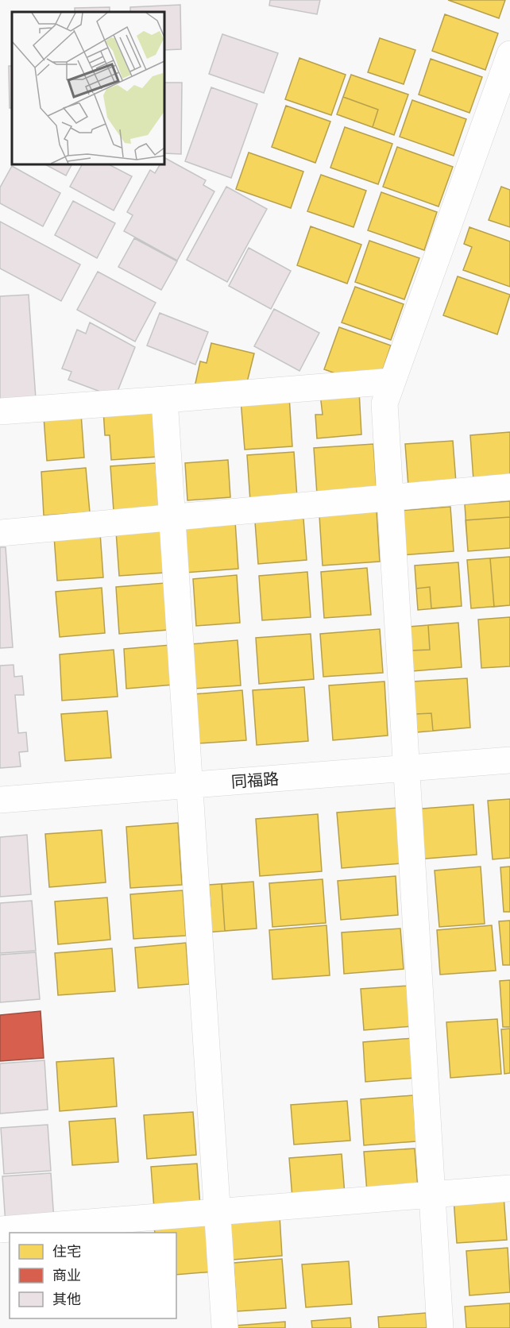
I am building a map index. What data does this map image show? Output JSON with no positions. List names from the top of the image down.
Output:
{
  "streets": {
    "street": ["同福路"]
  },
  "legend": ["住宅", "商业", "其他"]
}
